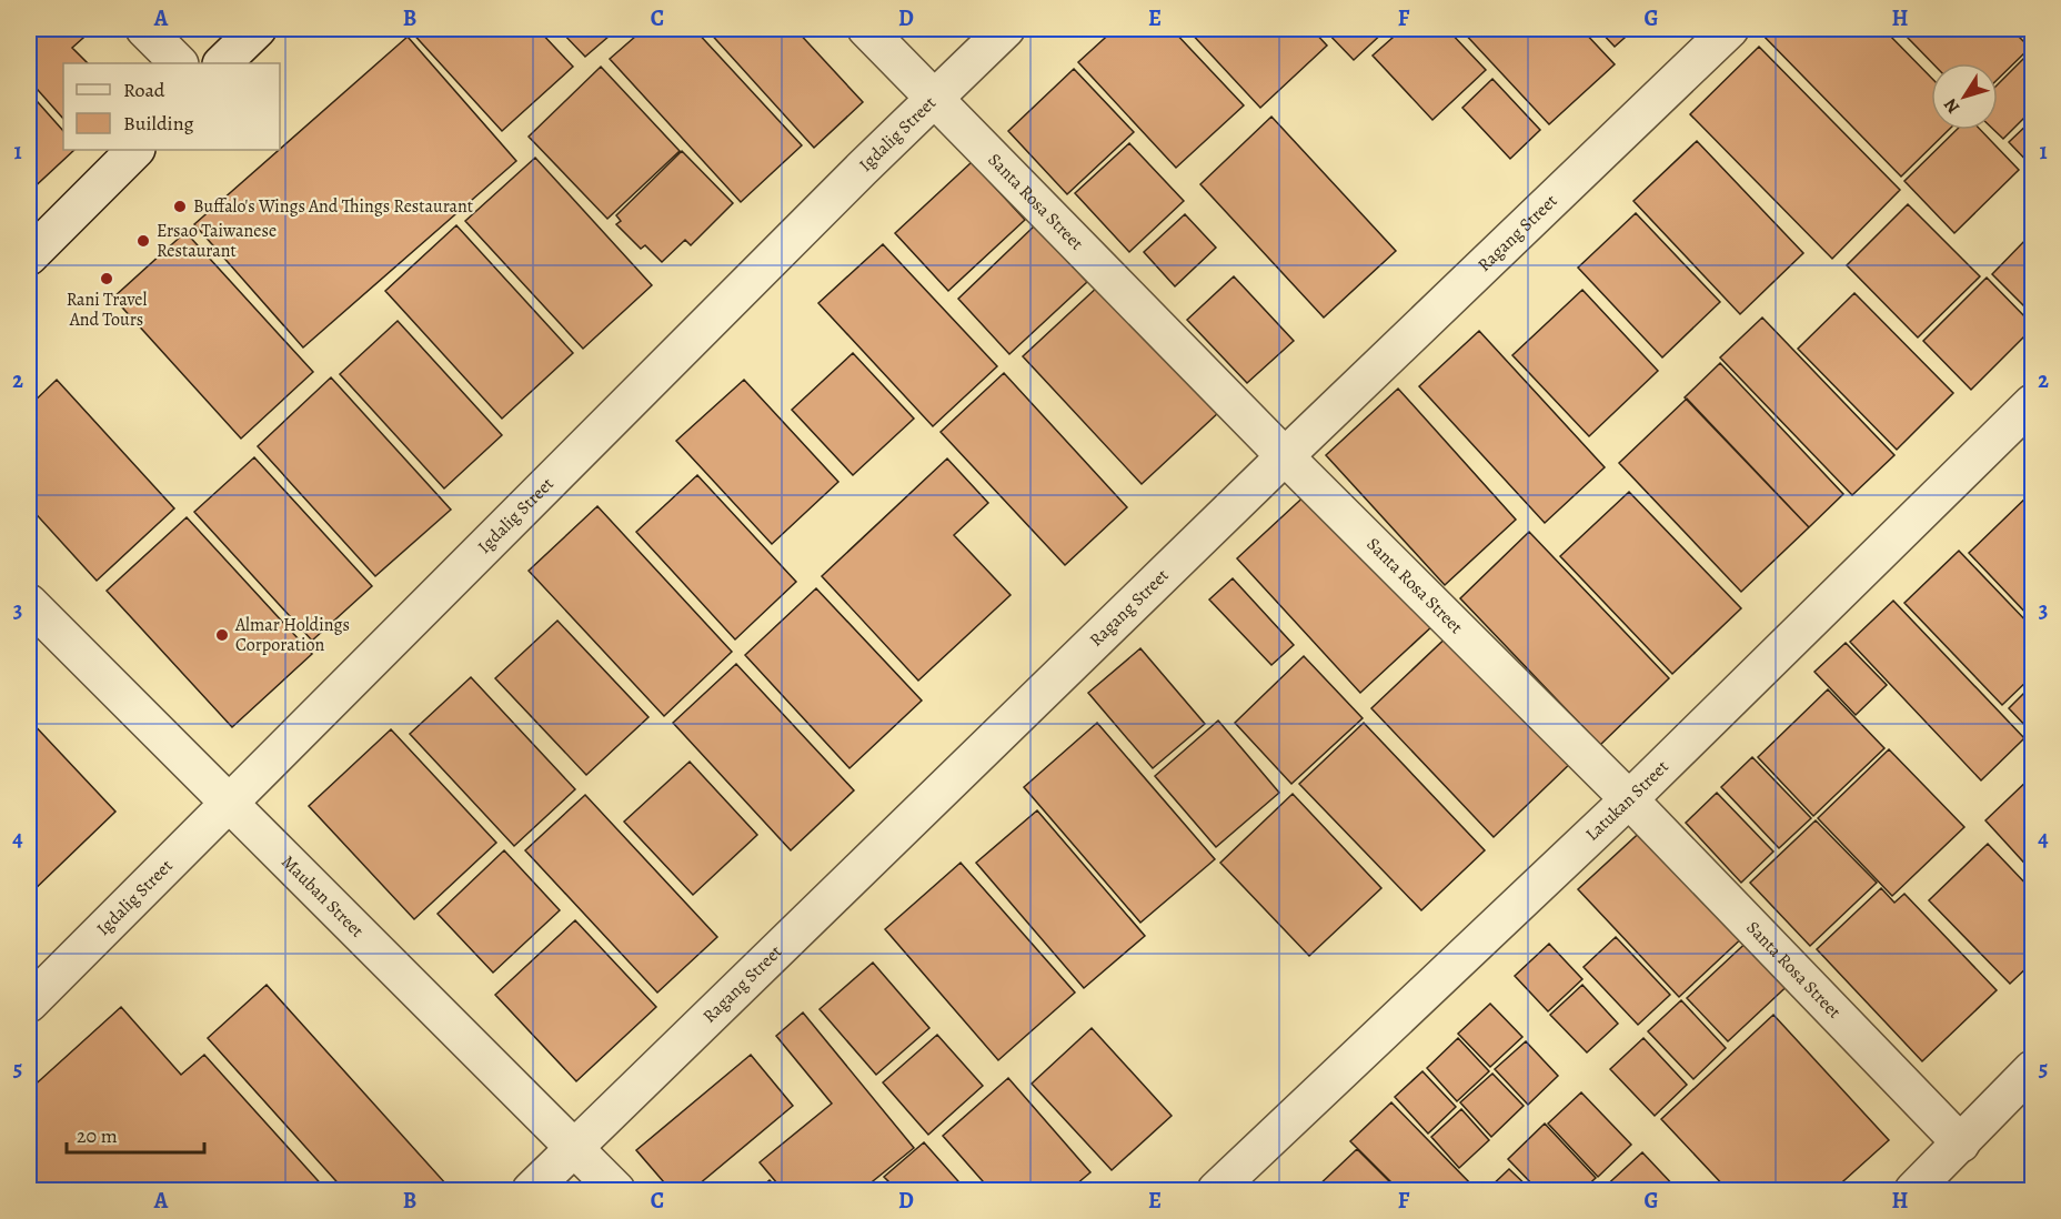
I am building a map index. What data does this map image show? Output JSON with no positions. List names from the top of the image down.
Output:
{
  "streets": {
    "street": [
      "Igdalig Street",
      "Santa Rosa Street",
      "Ragang Street",
      "Latukan Street",
      "Mauban Street"
    ]
  },
  "crossings": [
    ["Igdalig Street", "Santa Rosa Street"],
    ["Igdalig Street", "Mauban Street"],
    ["Santa Rosa Street", "Ragang Street"],
    ["Santa Rosa Street", "Latukan Street"],
    ["Ragang Street", "Mauban Street"]
  ],
  "places": [
    "Buffalo's Wings And Things Restaurant",
    "Ersao Taiwanese Restaurant",
    "Rani Travel And Tours",
    "Almar Holdings Corporation"
  ],
  "legend": ["Road", "Building"],
  "scale_bar": "20 m",
  "north": "bottom left",
  "grid": {
    "columns": [
      "A",
      "B",
      "C",
      "D",
      "E",
      "F",
      "G",
      "H"
    ],
    "rows": [
      "1",
      "2",
      "3",
      "4",
      "5"
    ]
  }
}
